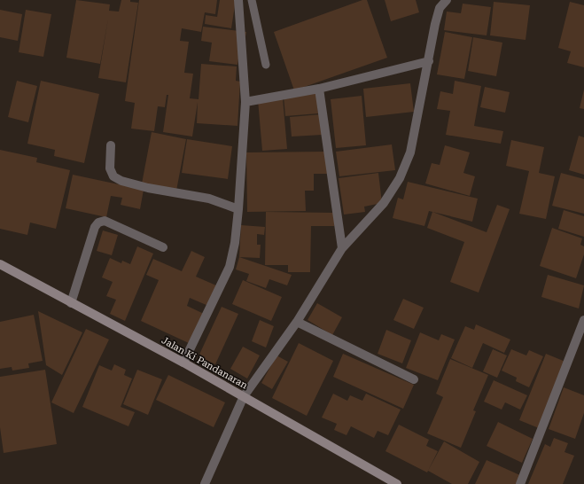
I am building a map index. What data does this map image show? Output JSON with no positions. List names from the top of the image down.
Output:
{
  "streets": {
    "main road": ["Jalan Ki Pandanaran"]
  }
}
